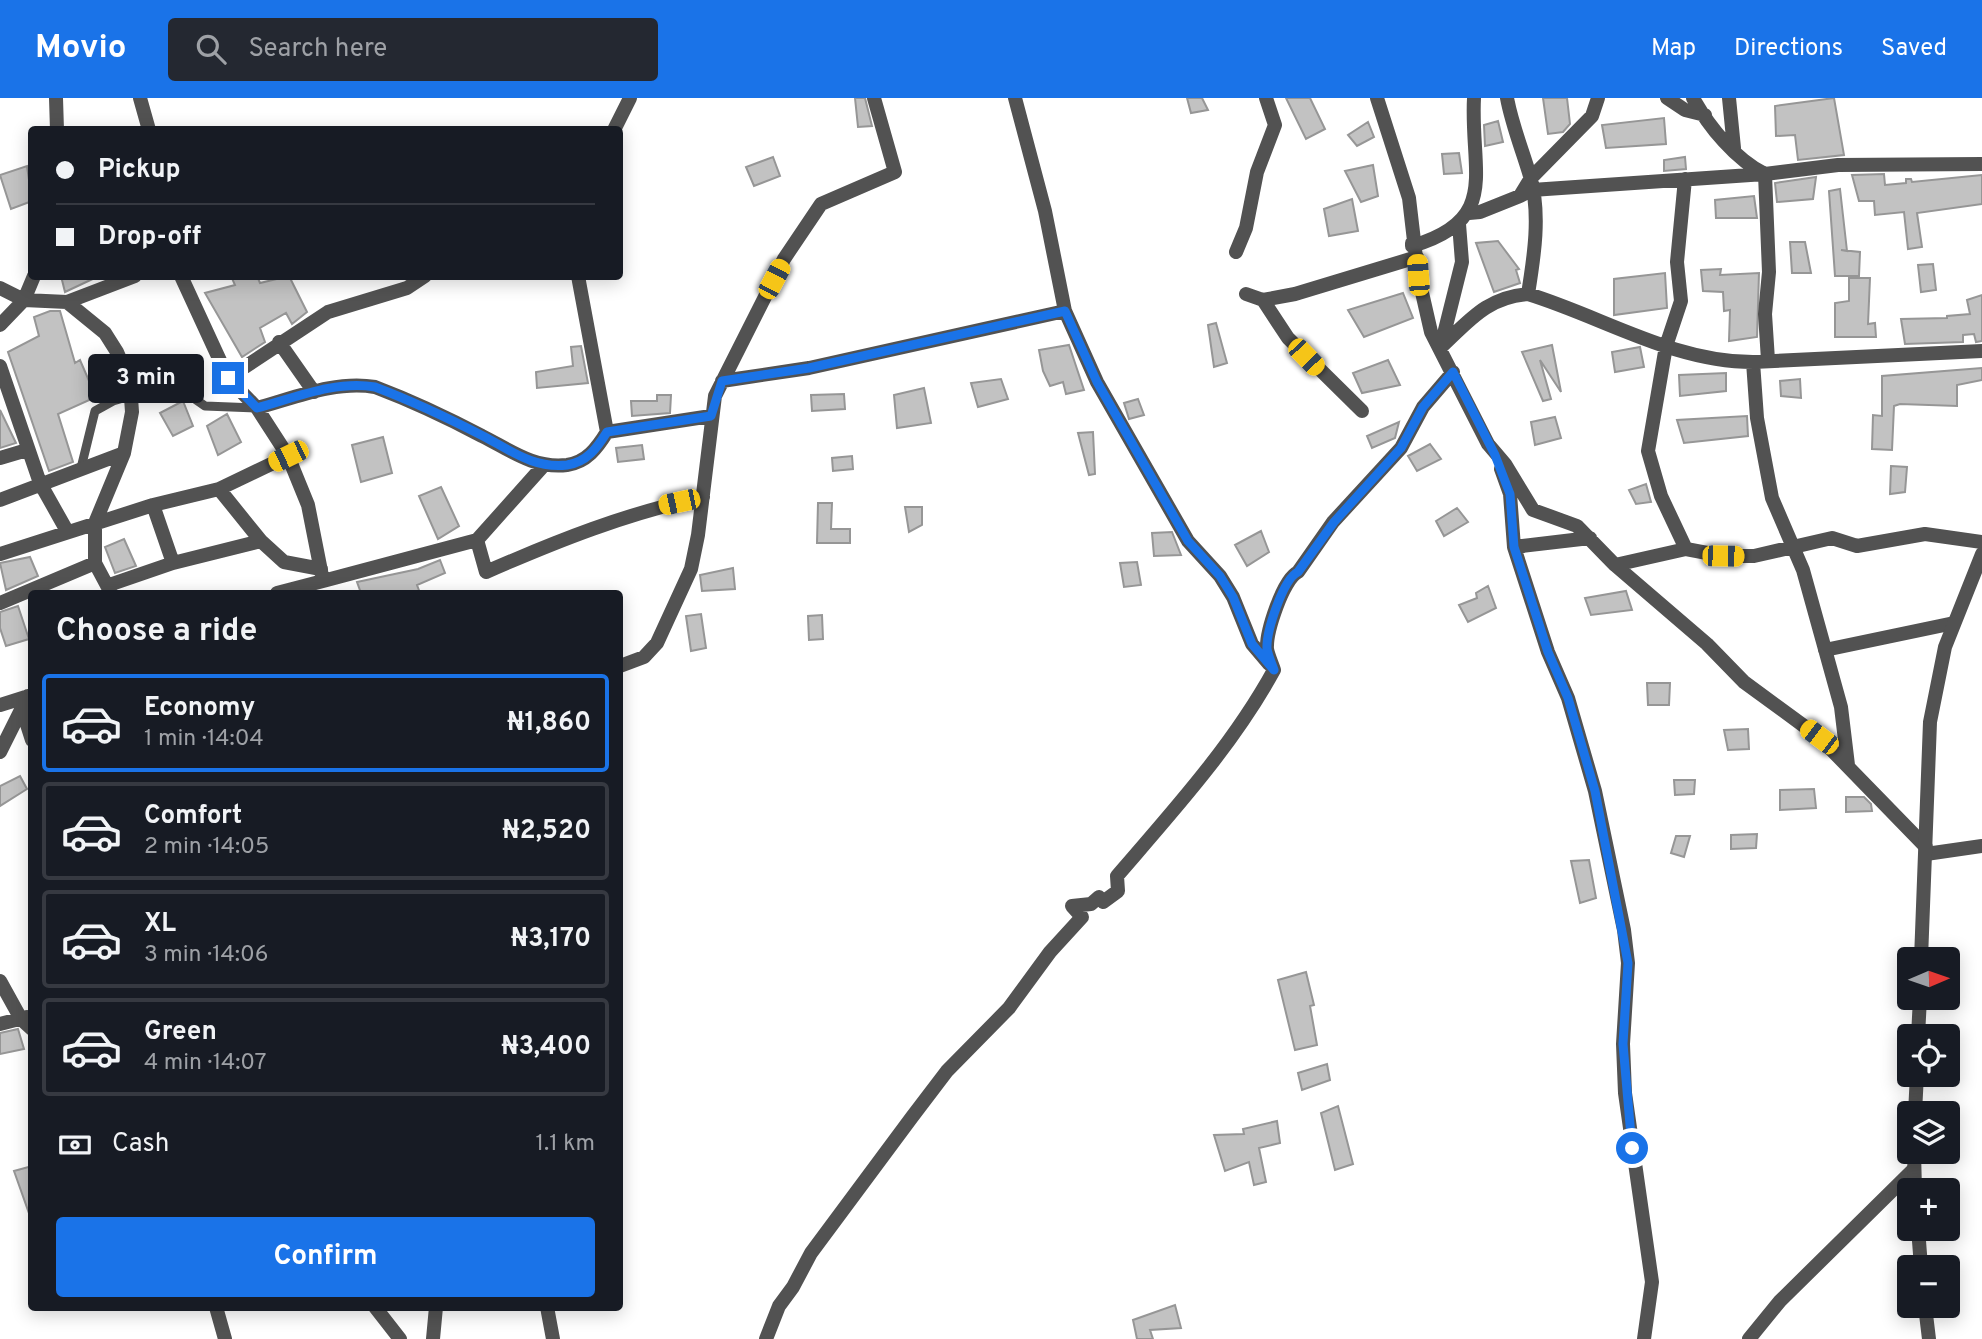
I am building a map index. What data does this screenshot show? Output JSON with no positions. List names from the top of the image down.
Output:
{
  "north": "right",
  "page": {
    "header": "Movio",
    "search": "Search here",
    "nav": ["Map", "Directions", "Saved"],
    "banner": ["Pickup", "Drop-off"],
    "bubble": "3 min",
    "heading": "Choose a ride",
    "list": [
      {
        "name": "Economy",
        "note": "1 min · 14:04",
        "value": "₦1,860"
      },
      {
        "name": "Comfort",
        "note": "2 min · 14:05",
        "value": "₦2,520"
      },
      {
        "name": "XL",
        "note": "3 min · 14:06",
        "value": "₦3,170"
      },
      {
        "name": "Green",
        "note": "4 min · 14:07",
        "value": "₦3,400"
      }
    ],
    "map_buttons": ["+", "−"],
    "pay": ["Cash", "1.1 km"],
    "buttons": "Confirm"
  }
}
